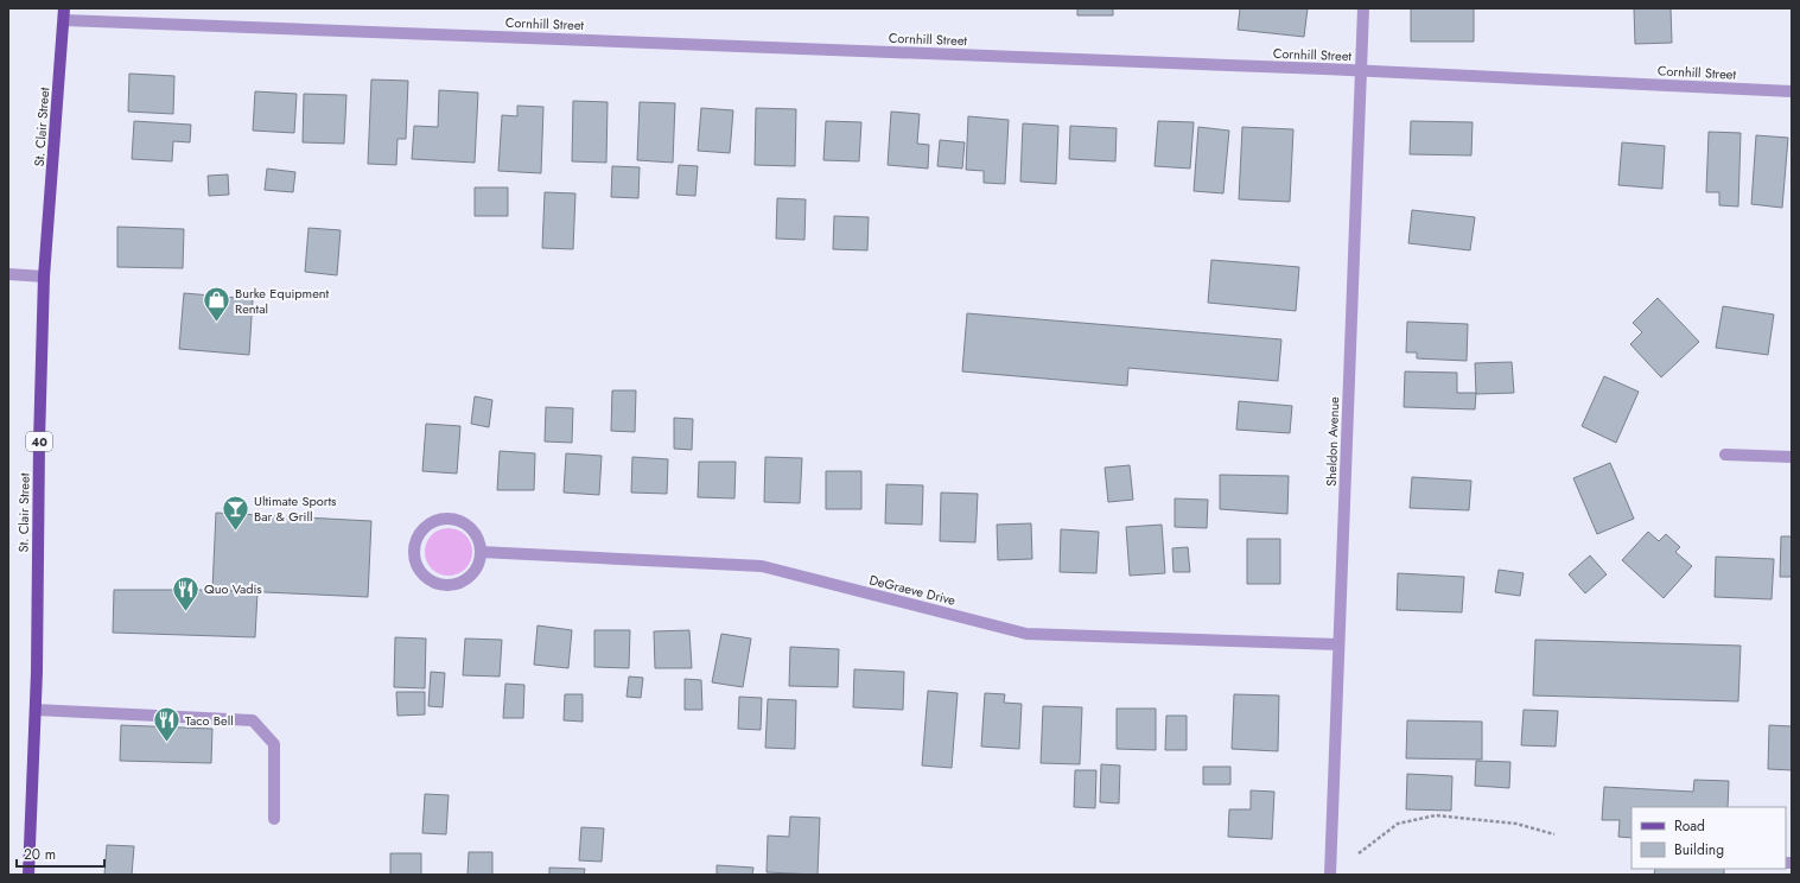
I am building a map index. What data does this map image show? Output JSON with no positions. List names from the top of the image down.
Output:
{
  "streets": {
    "main road": ["St. Clair Street", "40"],
    "street": ["Cornhill Street", "Sheldon Avenue", "DeGraeve Drive"]
  },
  "crossings": [
    ["Cornhill Street", "St. Clair Street"],
    ["Cornhill Street", "Sheldon Avenue"],
    ["Sheldon Avenue", "DeGraeve Drive"]
  ],
  "places": {
    "shop": ["Burke Equipment Rental"],
    "bar": ["Ultimate Sports Bar & Grill"],
    "restaurant": ["Quo Vadis", "Taco Bell"]
  },
  "legend": ["Road", "Building"],
  "scale_bar": "20 m"
}
